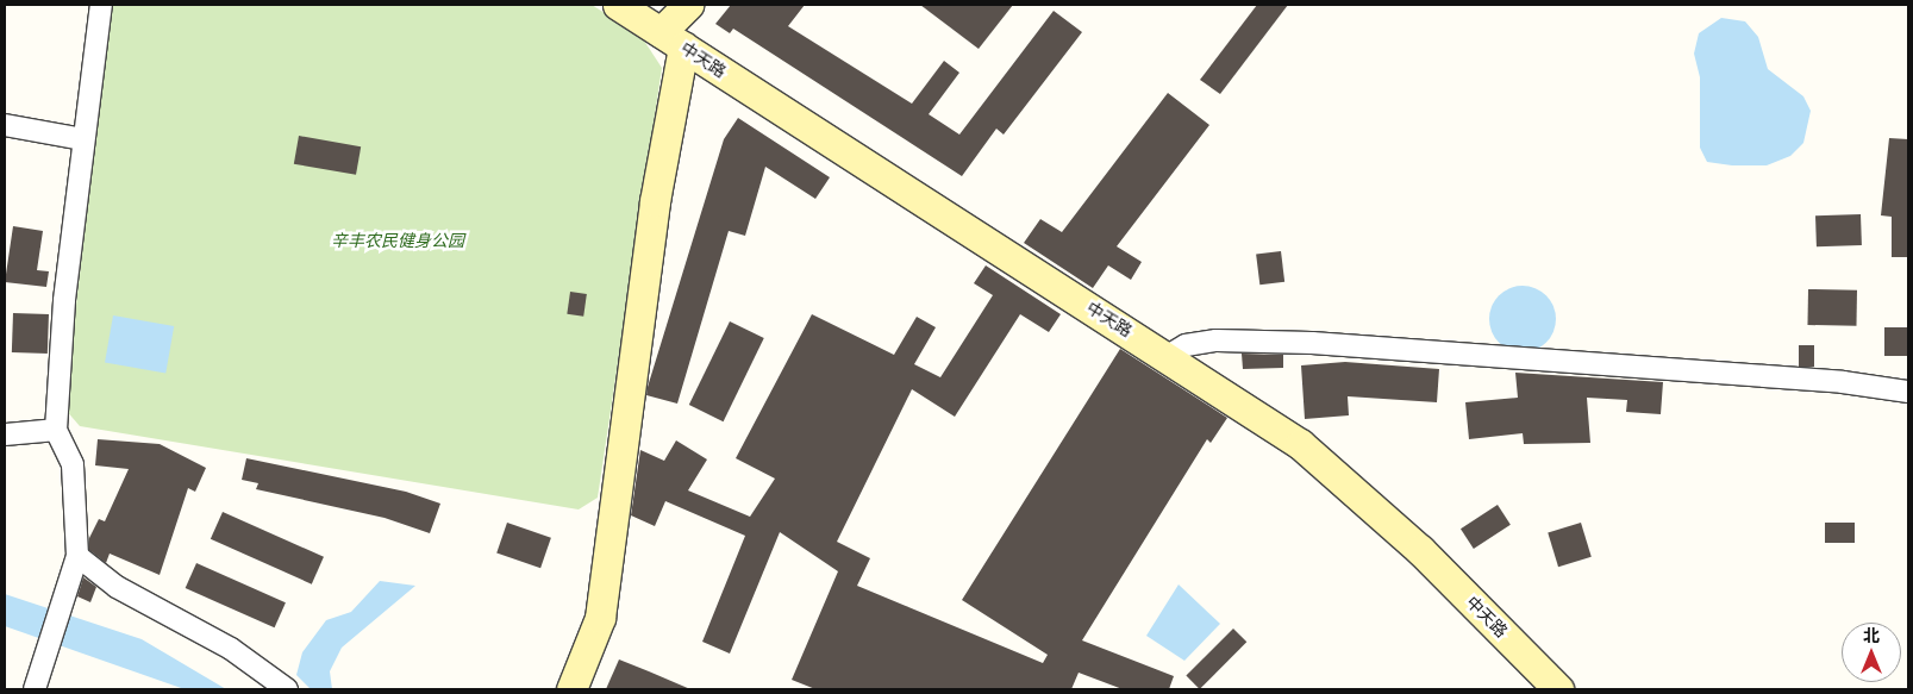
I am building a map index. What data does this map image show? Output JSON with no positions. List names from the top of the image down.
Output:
{
  "streets": {
    "main road": ["中天路"]
  },
  "parks": ["辛丰农民健身公园"],
  "north": "top"
}
